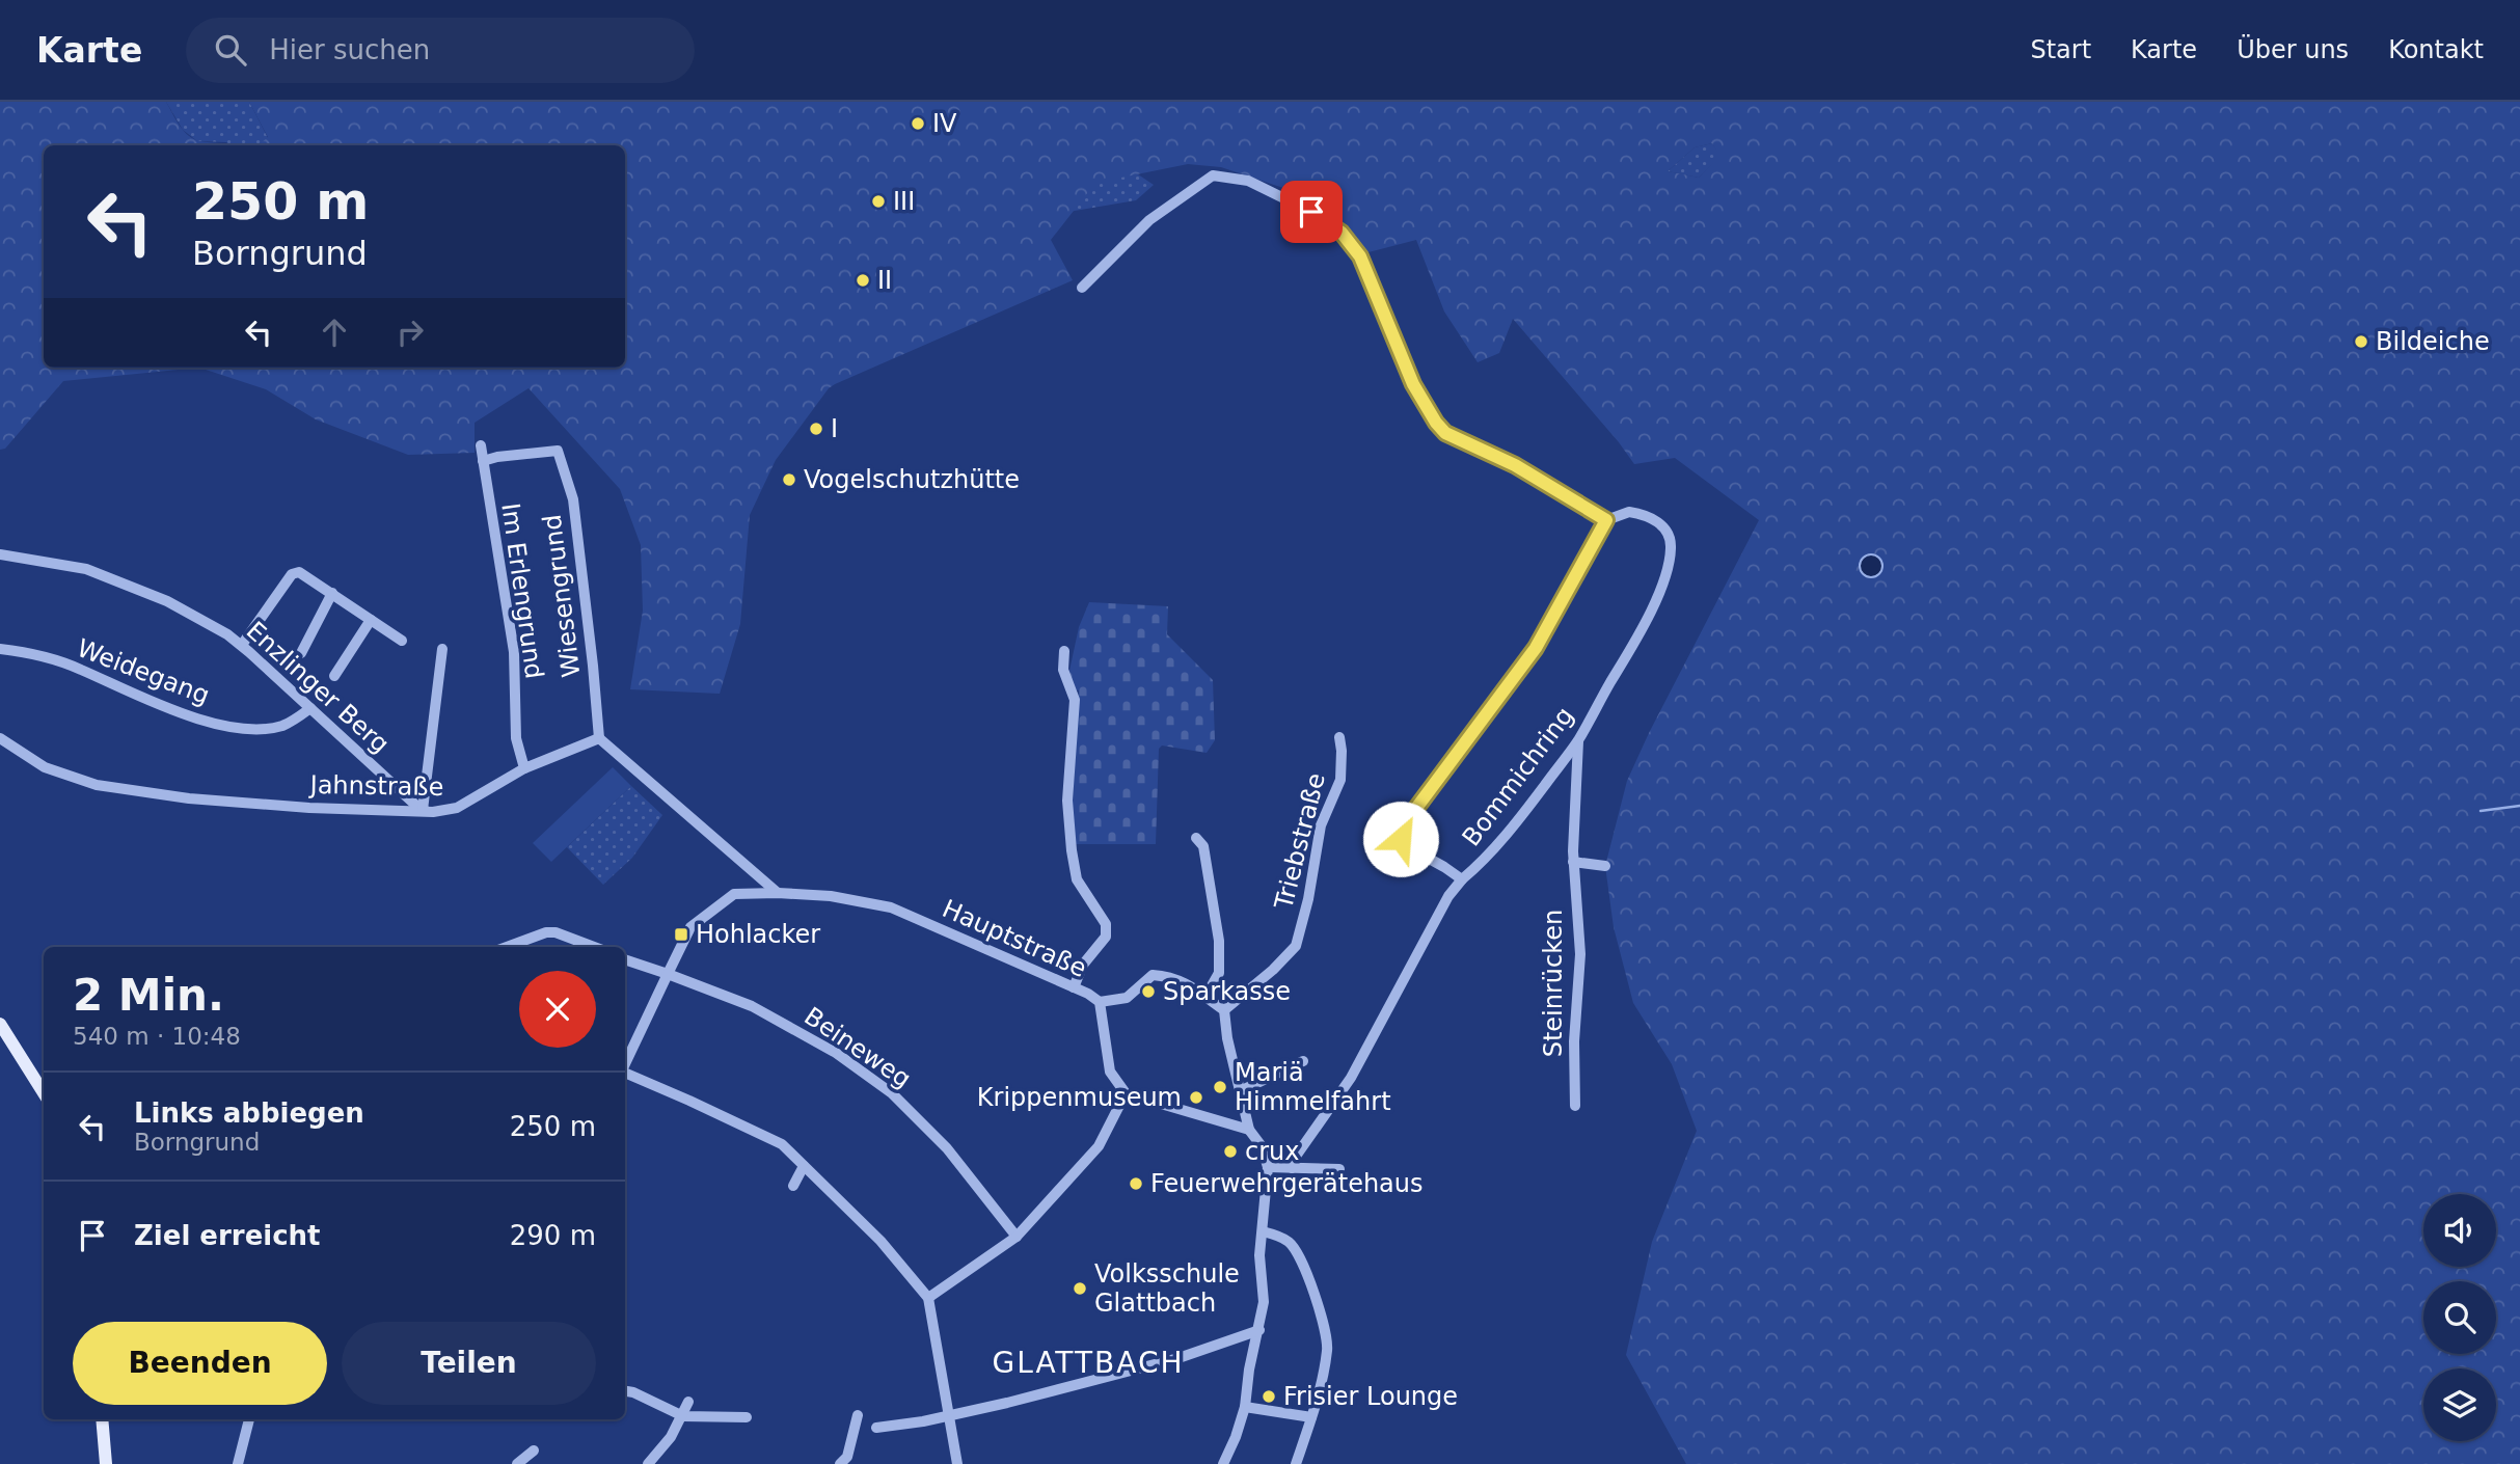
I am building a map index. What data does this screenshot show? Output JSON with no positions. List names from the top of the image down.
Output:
{
  "streets": {
    "street": [
      "Im Erlengrund",
      "Wiesengrund",
      "Weidegang",
      "Enzlinger Berg",
      "Bommichring",
      "Jahnstraße",
      "Triebstraße",
      "Hauptstraße",
      "Steinrücken",
      "Beineweg"
    ]
  },
  "crossings": [
    ["Im Erlengrund", "Wiesengrund"],
    ["Im Erlengrund", "Jahnstraße"],
    ["Wiesengrund", "Jahnstraße"],
    ["Weidegang", "Enzlinger Berg"],
    ["Enzlinger Berg", "Jahnstraße"],
    ["Bommichring", "Steinrücken"],
    ["Hauptstraße", "Beineweg"]
  ],
  "districts": ["GLATTBACH"],
  "places": {
    "other": [
      "IV",
      "III",
      "II",
      "Bildeiche",
      "I",
      "Vogelschutzhütte",
      "Sparkasse",
      "Mariä Himmelfahrt",
      "Krippenmuseum",
      "crux",
      "Feuerwehrgerätehaus",
      "Volksschule Glattbach",
      "Frisier Lounge"
    ],
    "transit": ["Hohlacker"]
  },
  "page": {
    "header": "Karte",
    "search": "Hier suchen",
    "nav": [
      "Start",
      "Karte",
      "Über uns",
      "Kontakt"
    ],
    "turn": ["250 m", "Borngrund"],
    "heading": ["2 Min.", "540 m · 10:48"],
    "list": [
      {
        "name": "Links abbiegen",
        "note": "Borngrund",
        "value": "250 m"
      },
      {
        "name": "Ziel erreicht",
        "value": "290 m"
      }
    ],
    "buttons": ["Beenden", "Teilen"]
  }
}
